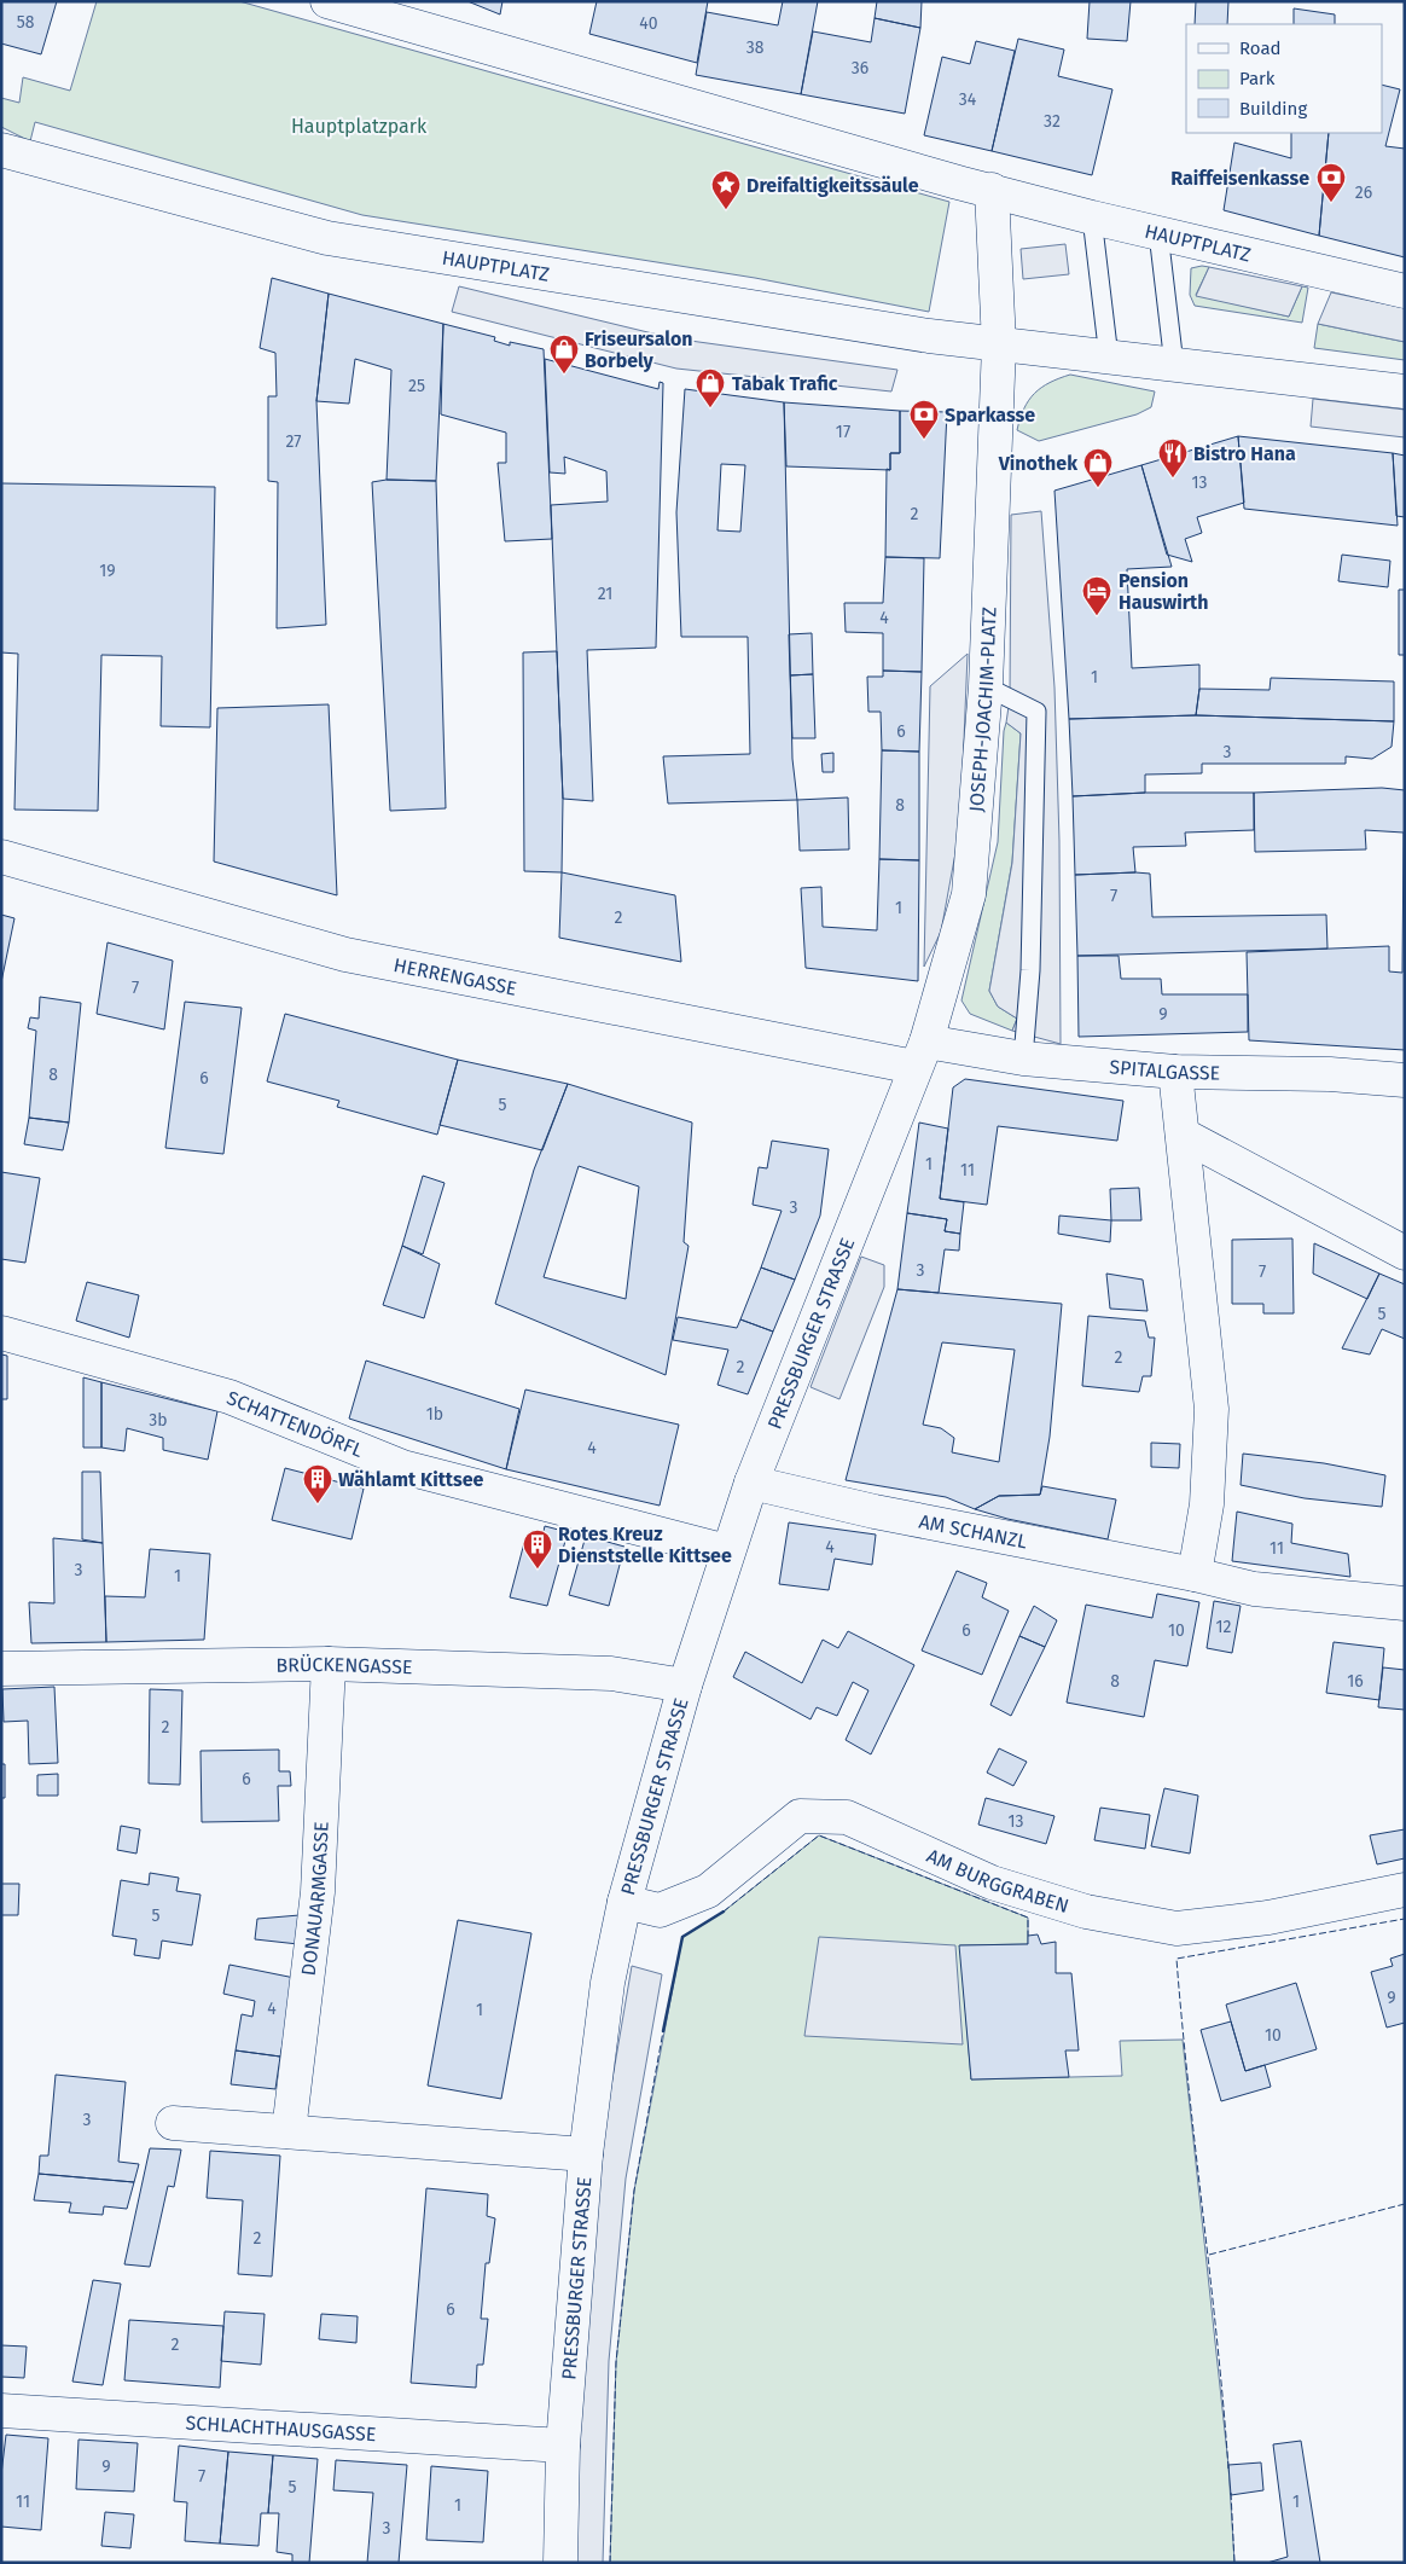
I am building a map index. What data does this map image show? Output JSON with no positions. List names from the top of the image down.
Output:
{
  "streets": {
    "street": [
      "HAUPTPLATZ",
      "JOSEPH-JOACHIM-PLATZ",
      "HERRENGASSE",
      "SPITALGASSE",
      "PRESSBURGER STRASSE",
      "SCHATTENDÖRFL",
      "AM SCHANZL",
      "BRÜCKENGASSE",
      "AM BURGGRABEN",
      "DONAUARMGASSE",
      "SCHLACHTHAUSGASSE"
    ]
  },
  "crossings": [
    ["HAUPTPLATZ", "JOSEPH-JOACHIM-PLATZ"],
    ["JOSEPH-JOACHIM-PLATZ", "HERRENGASSE"],
    ["JOSEPH-JOACHIM-PLATZ", "SPITALGASSE"],
    ["JOSEPH-JOACHIM-PLATZ", "PRESSBURGER STRASSE"],
    ["HERRENGASSE", "SPITALGASSE"],
    ["HERRENGASSE", "PRESSBURGER STRASSE"],
    ["SPITALGASSE", "PRESSBURGER STRASSE"],
    ["PRESSBURGER STRASSE", "SCHATTENDÖRFL"],
    ["PRESSBURGER STRASSE", "AM SCHANZL"],
    ["PRESSBURGER STRASSE", "BRÜCKENGASSE"],
    ["PRESSBURGER STRASSE", "AM BURGGRABEN"],
    ["PRESSBURGER STRASSE", "SCHLACHTHAUSGASSE"],
    ["BRÜCKENGASSE", "DONAUARMGASSE"]
  ],
  "parks": ["Hauptplatzpark"],
  "places": {
    "bank": ["Raiffeisenkasse", "Sparkasse"],
    "place": ["Dreifaltigkeitssäule"],
    "shop": ["Friseursalon Borbely", "Tabak Trafic", "Vinothek"],
    "restaurant": ["Bistro Hana"],
    "hotel": ["Pension Hauswirth"],
    "building": ["Wählamt Kittsee", "Rotes Kreuz Dienststelle Kittsee"]
  },
  "house_numbers": [
    "58",
    "40",
    "38",
    "36",
    "34",
    "32",
    "26",
    "25",
    "17",
    "27",
    "13",
    "2",
    "19",
    "21",
    "4",
    "1",
    "6",
    "3",
    "8",
    "7",
    "1",
    "2",
    "7",
    "9",
    "8",
    "6",
    "5",
    "1",
    "11",
    "3",
    "3",
    "7",
    "5",
    "2",
    "2",
    "1b",
    "3b",
    "4",
    "4",
    "11",
    "3",
    "1",
    "12",
    "6",
    "10",
    "8",
    "16",
    "2",
    "6",
    "13",
    "5",
    "9",
    "4",
    "1",
    "10",
    "3",
    "2",
    "6",
    "2",
    "9",
    "7",
    "5",
    "11",
    "1",
    "1",
    "3"
  ],
  "legend": ["Road", "Park", "Building"]
}
